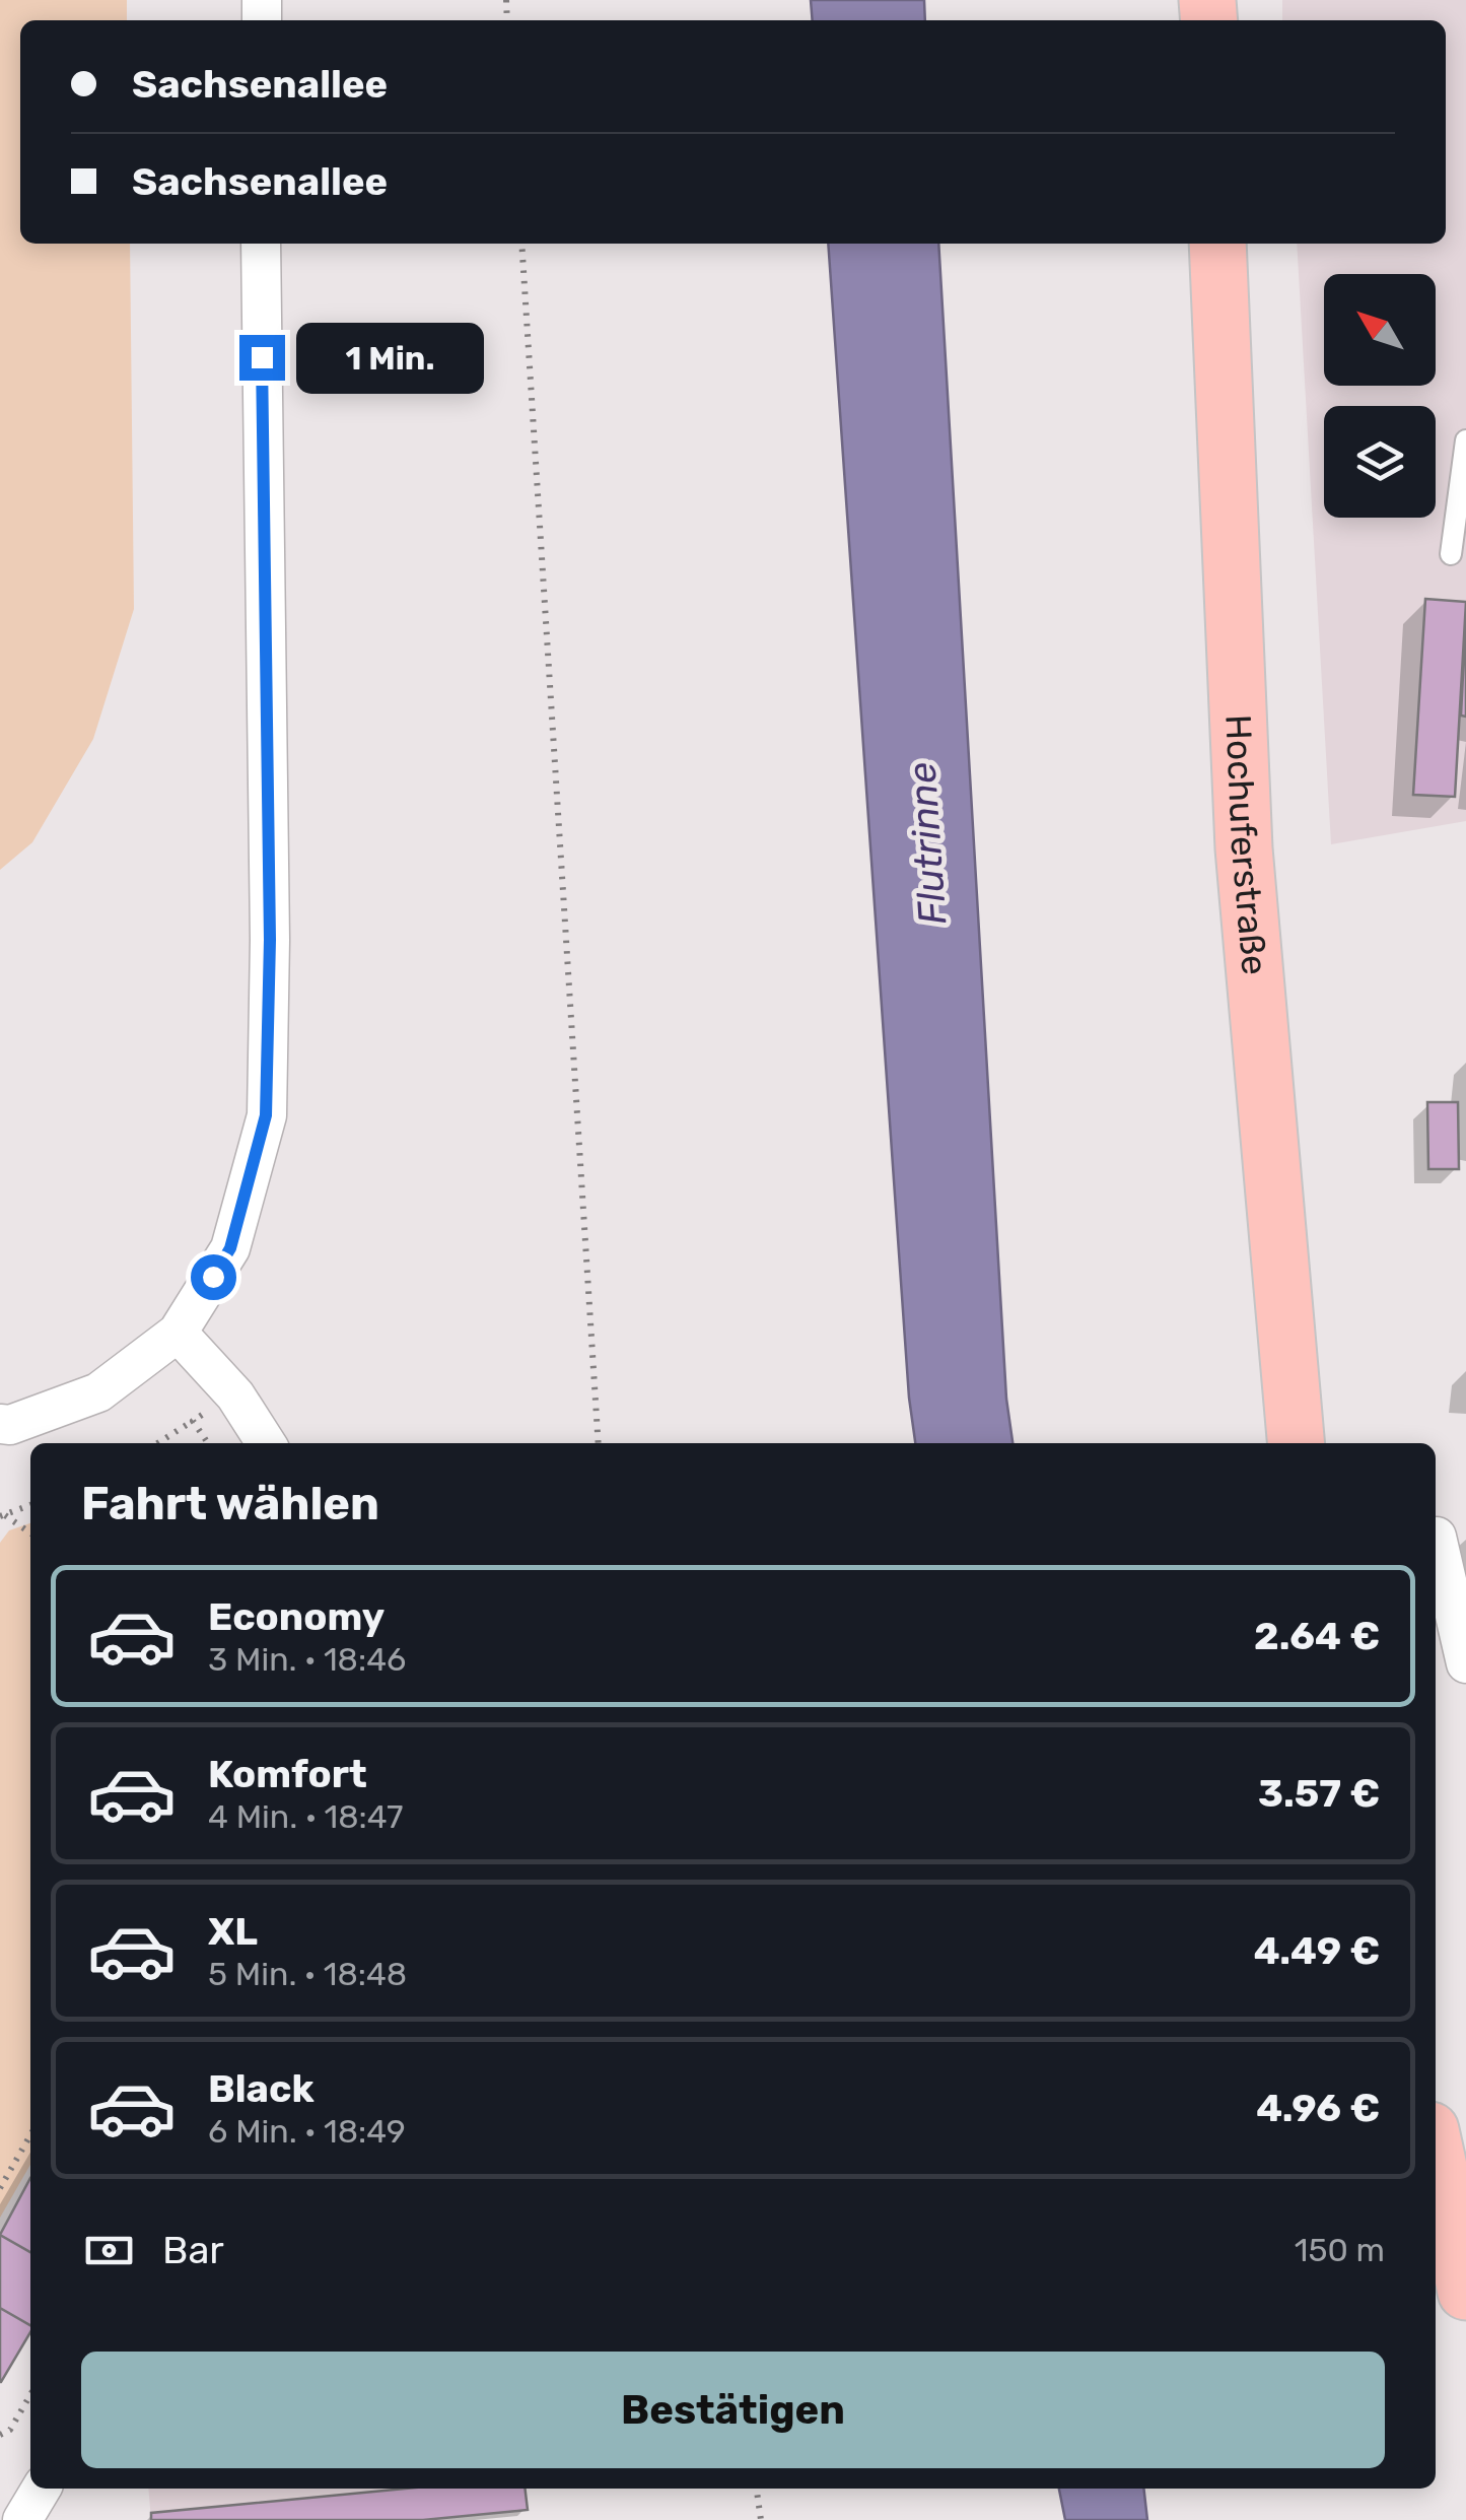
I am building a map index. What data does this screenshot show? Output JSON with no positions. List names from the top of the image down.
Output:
{
  "streets": {
    "main road": ["Hochuferstraße"]
  },
  "water": ["Flutrinne"],
  "north": "top left",
  "page": {
    "banner": ["Sachsenallee", "Sachsenallee"],
    "bubble": "1 Min.",
    "heading": "Fahrt wählen",
    "list": [
      {
        "name": "Economy",
        "note": "3 Min. · 18:46",
        "value": "2.64 €"
      },
      {
        "name": "Komfort",
        "note": "4 Min. · 18:47",
        "value": "3.57 €"
      },
      {
        "name": "XL",
        "note": "5 Min. · 18:48",
        "value": "4.49 €"
      },
      {
        "name": "Black",
        "note": "6 Min. · 18:49",
        "value": "4.96 €"
      }
    ],
    "pay": ["Bar", "150 m"],
    "buttons": "Bestätigen"
  }
}
